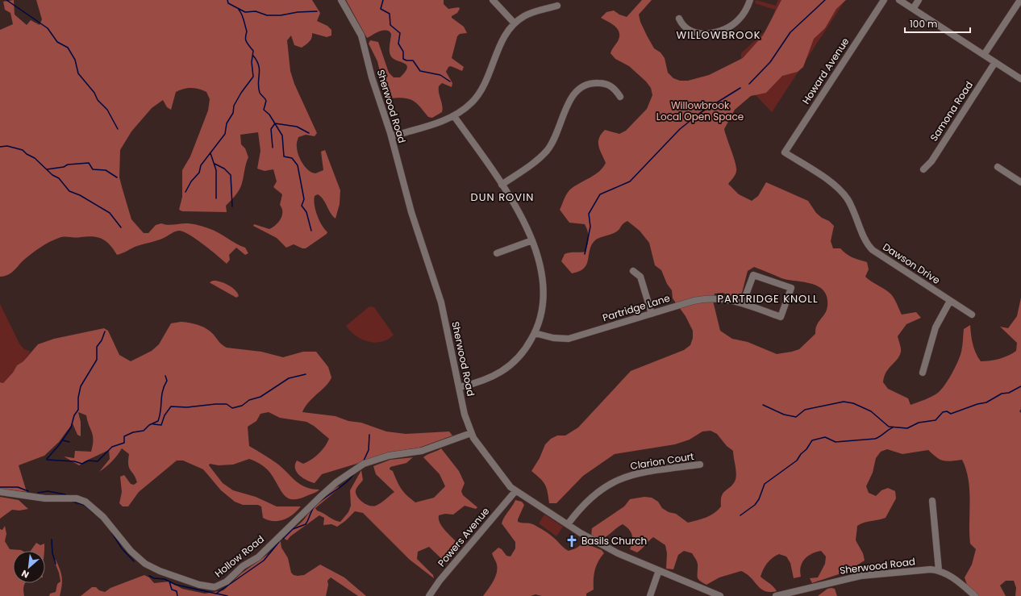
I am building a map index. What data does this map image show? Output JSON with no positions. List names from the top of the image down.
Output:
{
  "streets": {
    "street": [
      "Howard Avenue",
      "Sherwood Road",
      "Samona Road",
      "Dawson Drive",
      "Partridge Lane",
      "Clarion Court",
      "Powers Avenue",
      "Hollow Road"
    ]
  },
  "crossings": [
    ["Howard Avenue", "Dawson Drive"],
    ["Sherwood Road", "Clarion Court"],
    ["Sherwood Road", "Powers Avenue"],
    ["Sherwood Road", "Hollow Road"]
  ],
  "districts": ["WILLOWBROOK", "DUN ROVIN", "PARTRIDGE KNOLL"],
  "parks": ["Willowbrook Local Open Space"],
  "places": {
    "church": ["Basils Church"]
  },
  "scale_bar": "100 m",
  "north": "bottom left"
}
